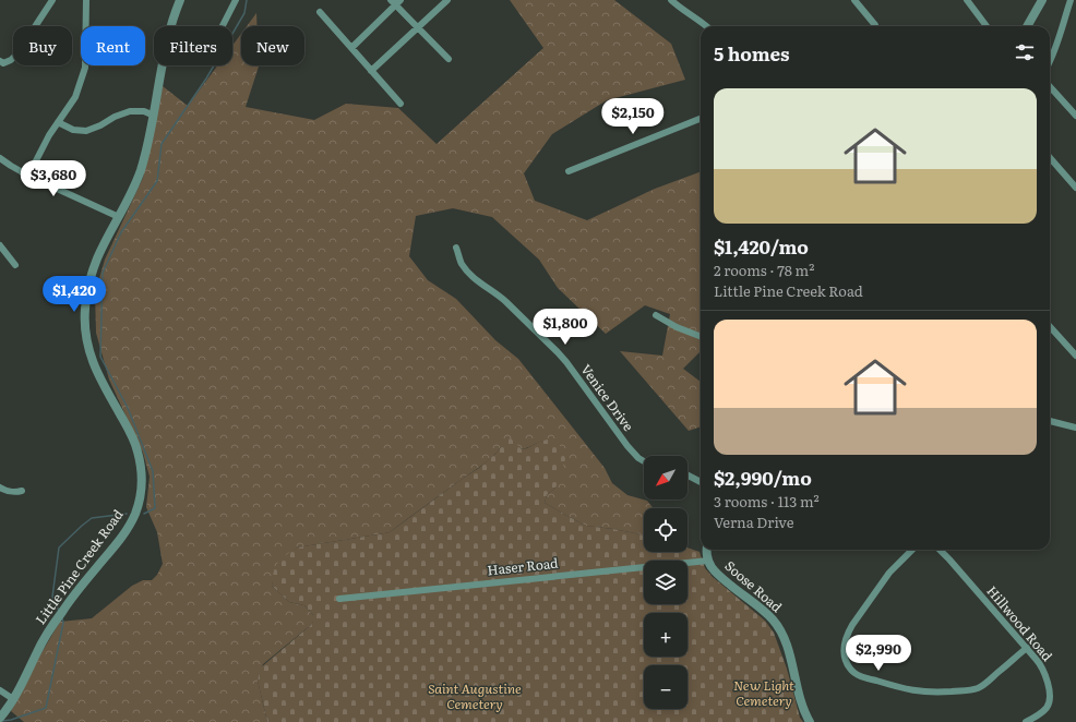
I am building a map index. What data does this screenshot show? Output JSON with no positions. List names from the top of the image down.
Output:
{
  "streets": {
    "street": [
      "Venice Drive",
      "Little Pine Creek Road",
      "Haser Road",
      "Soose Road",
      "Hillwood Road"
    ]
  },
  "crossings": [
    ["Haser Road", "Soose Road"]
  ],
  "parks": ["New Light Cemetery", "Saint Augustine Cemetery"],
  "north": "bottom left",
  "page": {
    "chip": [
      "Buy",
      "Rent",
      "Filters",
      "New"
    ],
    "heading": "5 homes",
    "list": [
      {
        "name": "$1,420/mo",
        "note": "2 rooms · 78 m² · Little Pine Creek Road"
      },
      {
        "name": "$2,990/mo",
        "note": "3 rooms · 113 m² · Verna Drive"
      }
    ],
    "price": [
      "$2,150",
      "$3,680",
      "$1,420",
      "$1,800",
      "$2,990"
    ],
    "map_buttons": ["+", "−"]
  }
}
